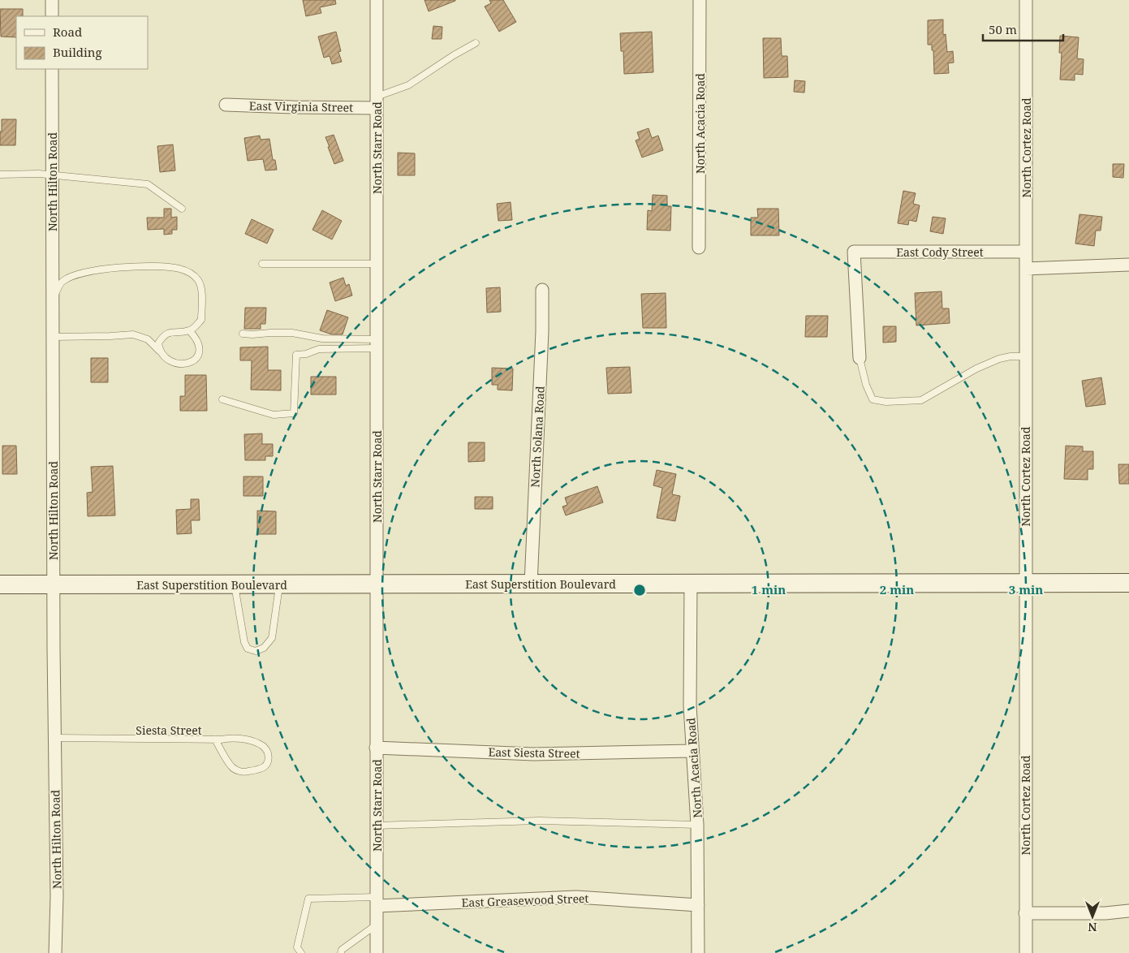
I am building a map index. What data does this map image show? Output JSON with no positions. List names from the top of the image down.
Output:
{
  "streets": {
    "main road": ["East Superstition Boulevard"],
    "street": [
      "East Virginia Street",
      "North Acacia Road",
      "North Starr Road",
      "North Cortez Road",
      "North Hilton Road",
      "East Cody Street",
      "North Solana Road",
      "East Siesta Street",
      "East Greasewood Street"
    ],
    "lane": ["Siesta Street"]
  },
  "crossings": [
    ["East Virginia Street", "North Starr Road"],
    ["North Acacia Road", "East Superstition Boulevard"],
    ["North Acacia Road", "East Siesta Street"],
    ["North Acacia Road", "East Greasewood Street"],
    ["North Starr Road", "East Superstition Boulevard"],
    ["North Starr Road", "East Siesta Street"],
    ["North Starr Road", "East Greasewood Street"],
    ["North Cortez Road", "East Cody Street"],
    ["North Cortez Road", "East Superstition Boulevard"],
    ["North Hilton Road", "East Superstition Boulevard"],
    ["North Hilton Road", "Siesta Street"],
    ["North Solana Road", "East Superstition Boulevard"]
  ],
  "legend": ["Road", "Building"],
  "scale_bar": "50 m",
  "north": "bottom",
  "rings": ["1 min", "2 min", "3 min"]
}
